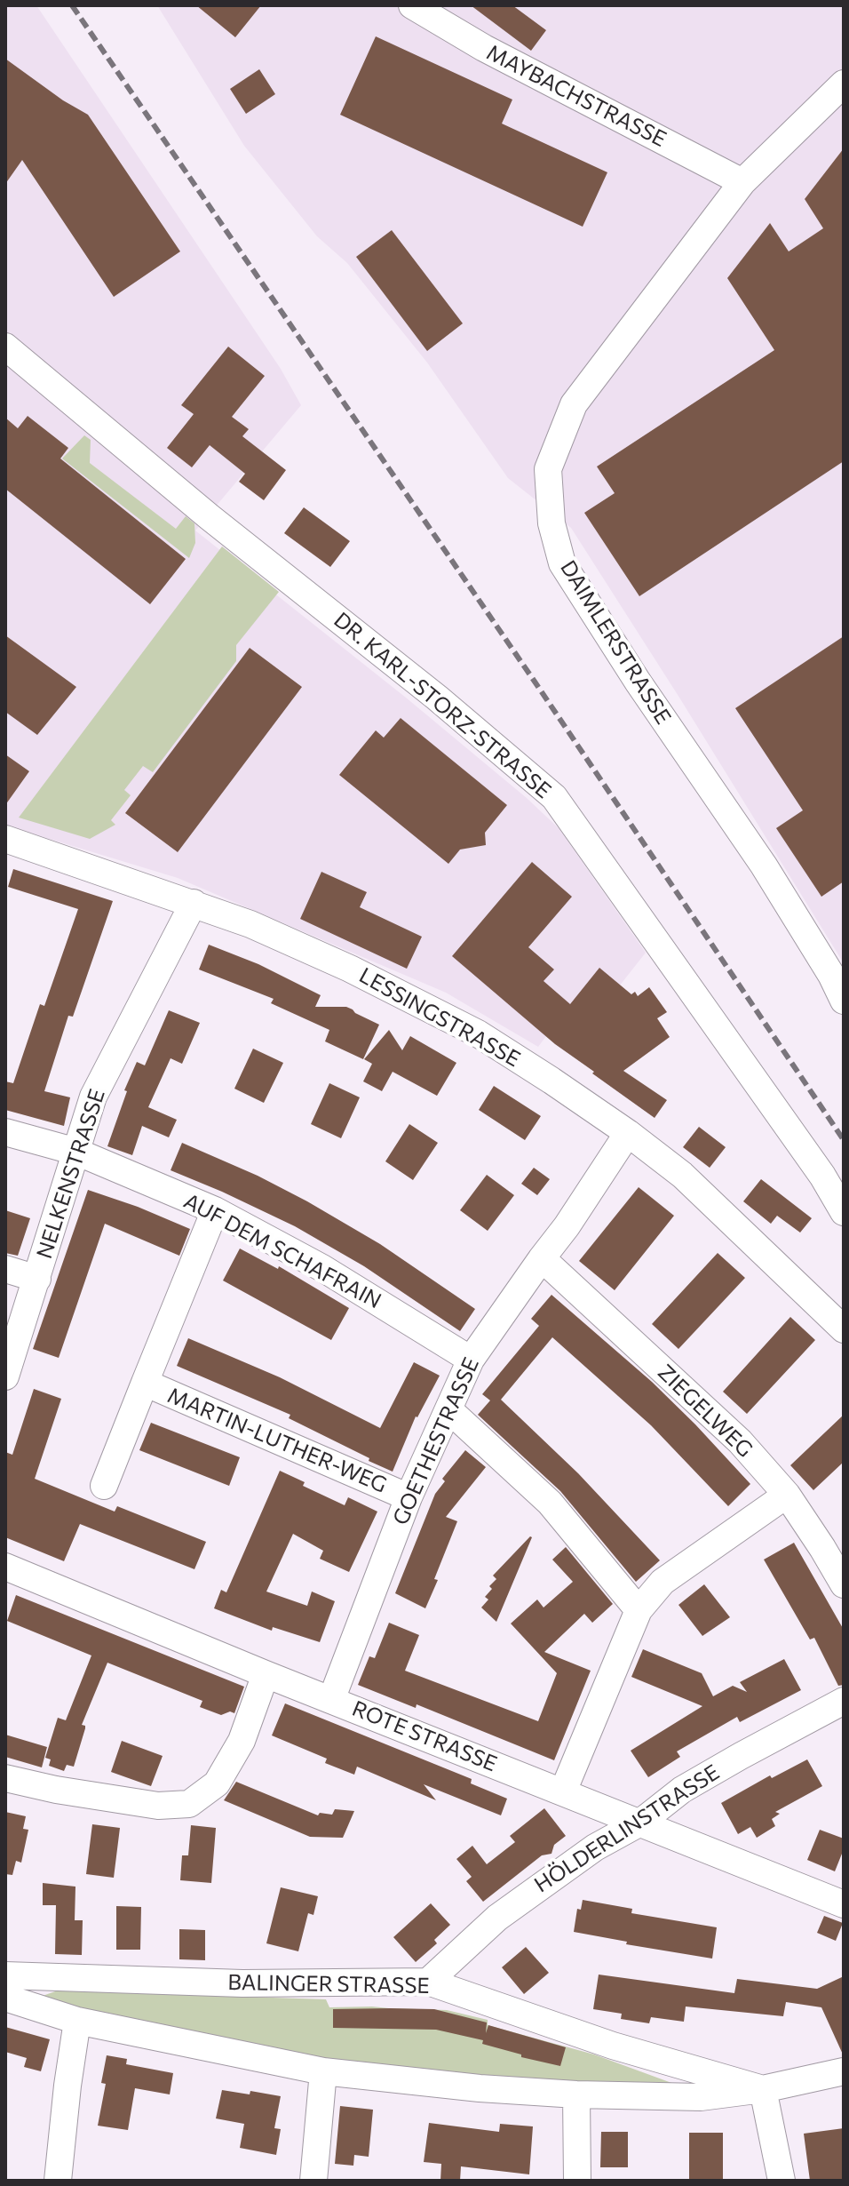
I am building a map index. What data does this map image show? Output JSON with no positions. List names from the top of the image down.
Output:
{
  "streets": {
    "street": [
      "MAYBACHSTRASSE",
      "DAIMLERSTRASSE",
      "DR. KARL-STORZ-STRASSE",
      "LESSINGSTRASSE",
      "NELKENSTRASSE",
      "AUF DEM SCHAFRAIN",
      "ZIEGELWEG",
      "MARTIN-LUTHER-WEG",
      "GOETHESTRASSE",
      "ROTE STRASSE",
      "HÖLDERLINSTRASSE",
      "BALINGER STRASSE"
    ]
  },
  "crossings": [
    ["MAYBACHSTRASSE", "DAIMLERSTRASSE"],
    ["LESSINGSTRASSE", "NELKENSTRASSE"],
    ["LESSINGSTRASSE", "GOETHESTRASSE"],
    ["NELKENSTRASSE", "AUF DEM SCHAFRAIN"],
    ["AUF DEM SCHAFRAIN", "MARTIN-LUTHER-WEG"],
    ["AUF DEM SCHAFRAIN", "GOETHESTRASSE"],
    ["ZIEGELWEG", "GOETHESTRASSE"],
    ["MARTIN-LUTHER-WEG", "GOETHESTRASSE"],
    ["GOETHESTRASSE", "ROTE STRASSE"],
    ["ROTE STRASSE", "HÖLDERLINSTRASSE"],
    ["HÖLDERLINSTRASSE", "BALINGER STRASSE"]
  ]
}
